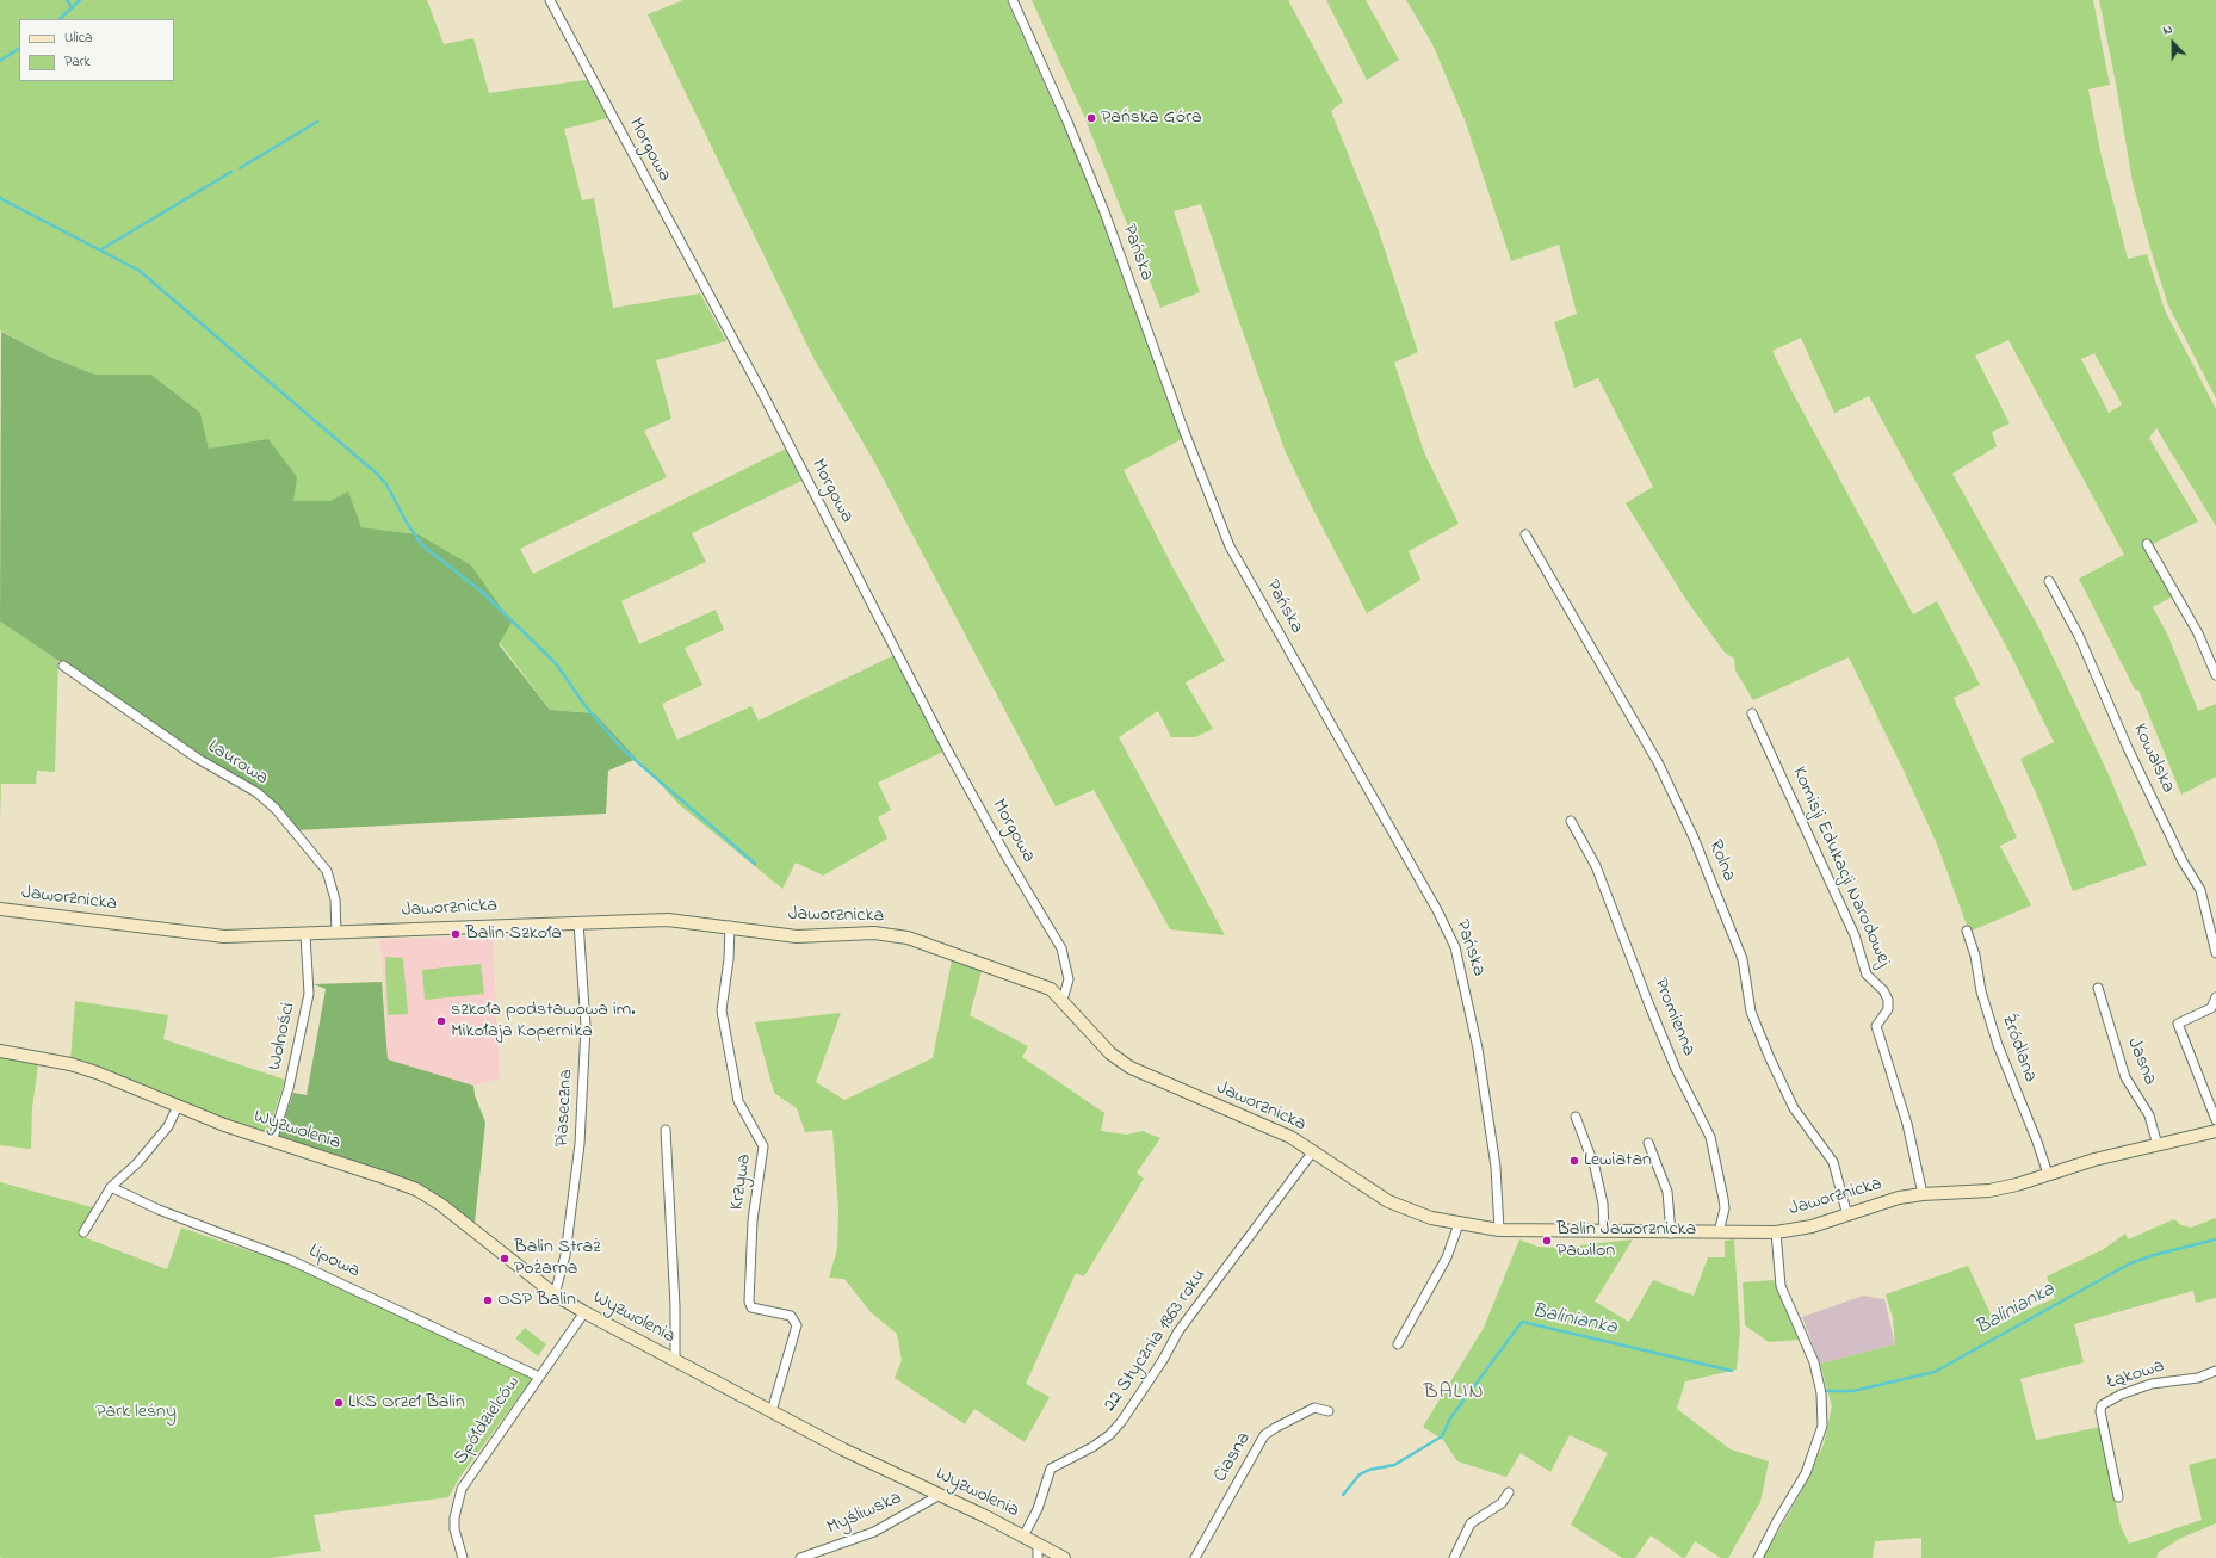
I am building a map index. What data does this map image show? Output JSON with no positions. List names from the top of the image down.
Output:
{
  "streets": {
    "street": [
      "Morgowa",
      "Pańska",
      "Kowalska",
      "Laurowa",
      "Rolna",
      "Komisji Edukacji Narodowej",
      "Jaworznicka",
      "Promienna",
      "Wolności",
      "Źródlana",
      "Jasna",
      "Piaseczna",
      "Wyzwolenia",
      "Krzywa",
      "Lipowa",
      "22 Stycznia 1863 roku",
      "Łąkowa",
      "Spółdzielców",
      "Ciasna",
      "Myśliwska"
    ]
  },
  "crossings": [
    ["Morgowa", "Jaworznicka"],
    ["Pańska", "Jaworznicka"],
    ["Laurowa", "Jaworznicka"],
    ["Rolna", "Jaworznicka"],
    ["Komisji Edukacji Narodowej", "Jaworznicka"],
    ["Jaworznicka", "Promienna"],
    ["Jaworznicka", "Wolności"],
    ["Jaworznicka", "Źródlana"],
    ["Jaworznicka", "Jasna"],
    ["Jaworznicka", "Piaseczna"],
    ["Jaworznicka", "Krzywa"],
    ["Jaworznicka", "22 Stycznia 1863 roku"],
    ["Wolności", "Wyzwolenia"],
    ["Piaseczna", "Wyzwolenia"],
    ["Wyzwolenia", "Krzywa"],
    ["Wyzwolenia", "22 Stycznia 1863 roku"],
    ["Wyzwolenia", "Spółdzielców"],
    ["Wyzwolenia", "Myśliwska"],
    ["Lipowa", "Spółdzielców"]
  ],
  "districts": ["BALIN"],
  "water": ["Balinianka"],
  "parks": ["Park leśny"],
  "places": [
    "Pańska Góra",
    "Balin Szkoła",
    "szkoła podstawowa im. Mikołaja Kopernika",
    "Lewiatan",
    "Balin Jaworznicka Pawilon",
    "Balin Straż Pożarna",
    "OSP Balin",
    "LKS Orzeł Balin"
  ],
  "legend": ["Ulica", "Park"],
  "north": "top"
}
